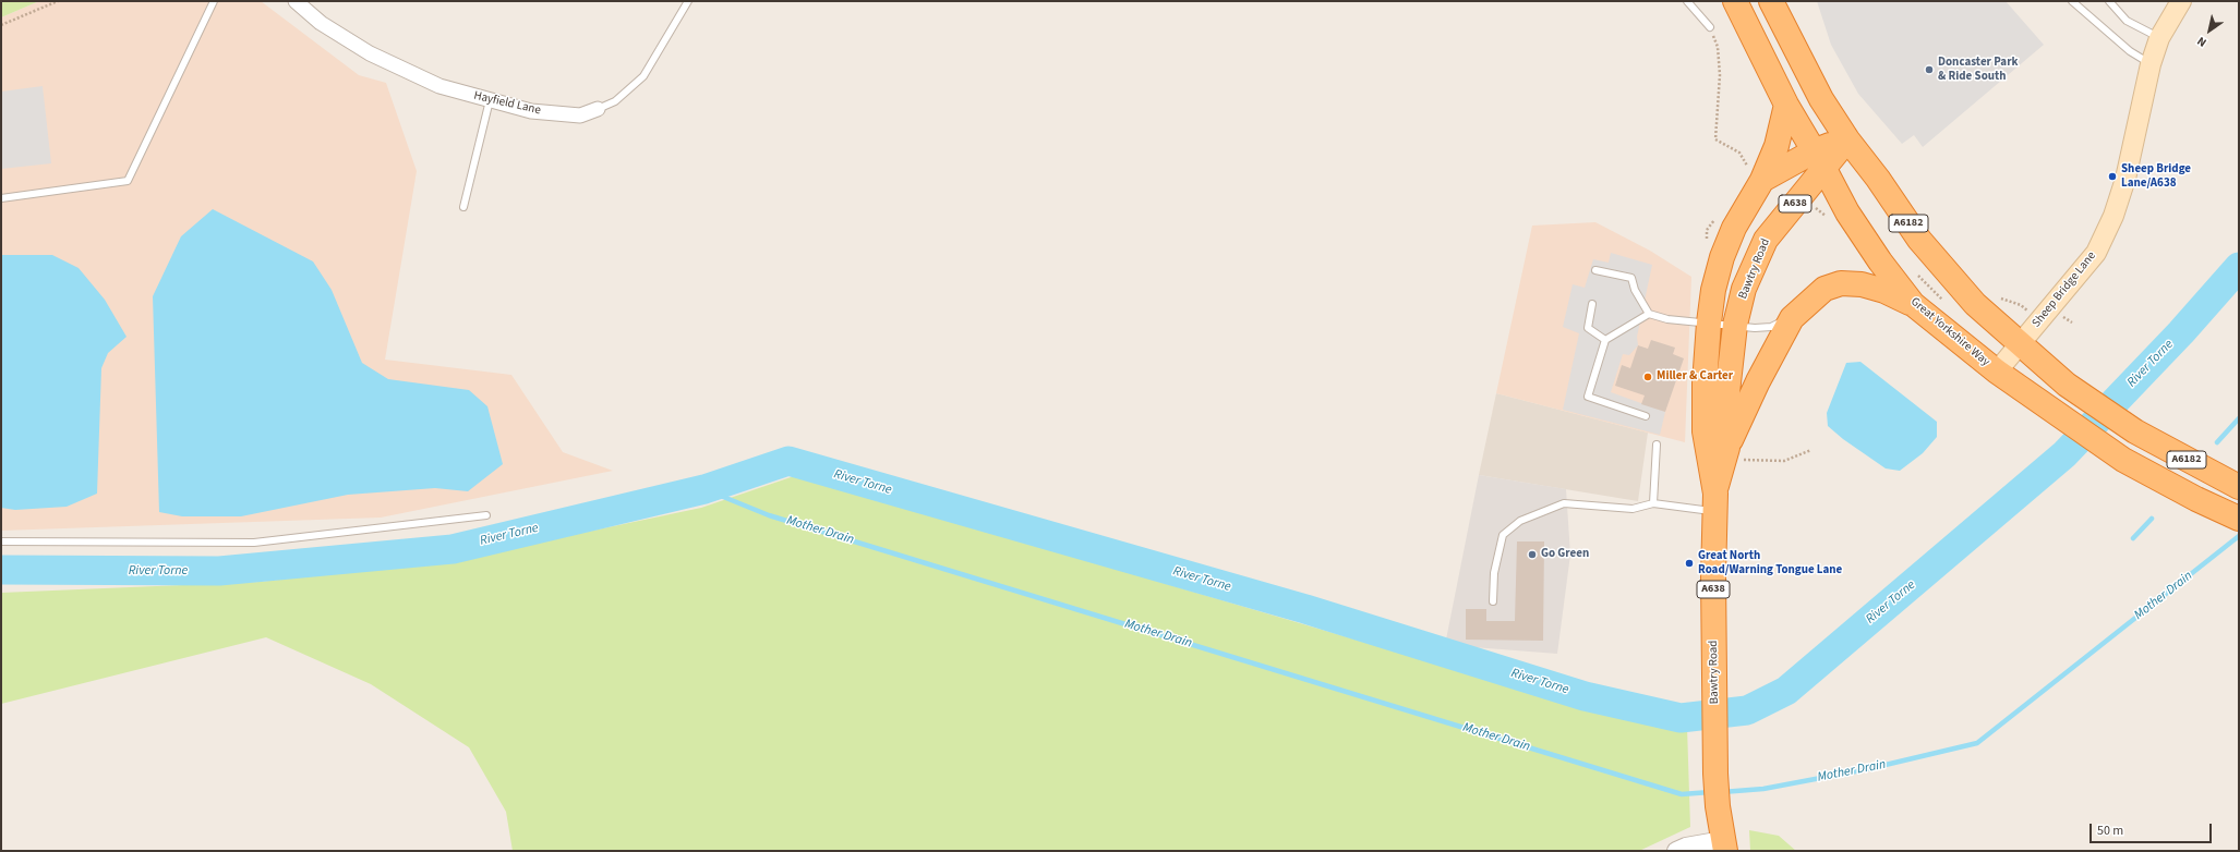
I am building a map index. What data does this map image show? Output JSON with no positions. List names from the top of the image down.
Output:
{
  "streets": {
    "highway": [
      "A638",
      "A6182",
      "Bawtry Road",
      "Great Yorkshire Way"
    ],
    "main road": ["Sheep Bridge Lane"],
    "street": ["Hayfield Lane"]
  },
  "crossings": [
    ["A6182", "Bawtry Road"],
    ["A6182", "Sheep Bridge Lane"],
    ["Bawtry Road", "Great Yorkshire Way"],
    ["Sheep Bridge Lane", "Great Yorkshire Way"]
  ],
  "water": ["River Torne", "Mother Drain"],
  "places": [
    "Doncaster Park & Ride South",
    "Sheep Bridge Lane/A638",
    "Miller & Carter",
    "Go Green",
    "Great North Road/Warning Tongue Lane"
  ],
  "scale_bar": "50 m",
  "north": "bottom left"
}
